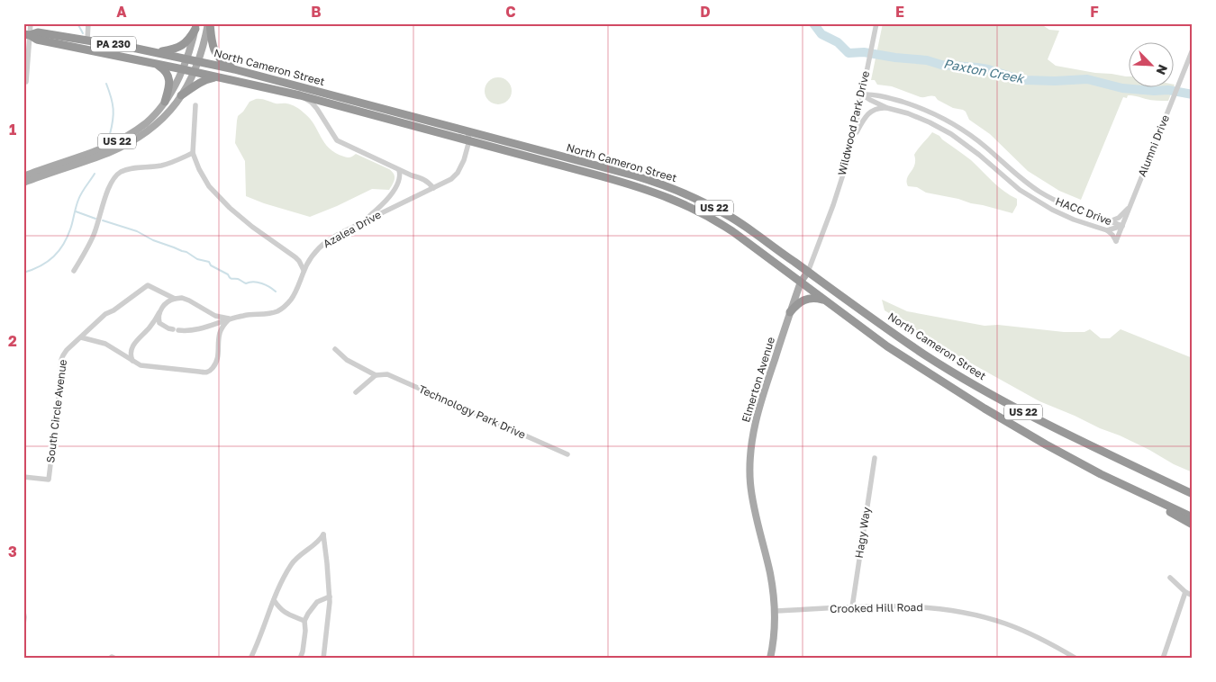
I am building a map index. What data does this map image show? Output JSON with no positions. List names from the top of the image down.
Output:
{
  "streets": {
    "highway": ["PA 230", "North Cameron Street", "US 22"],
    "main road": ["Elmerton Avenue"],
    "street": [
      "Wildwood Park Drive",
      "Alumni Drive",
      "HACC Drive",
      "Azalea Drive",
      "South Circle Avenue",
      "Technology Park Drive",
      "Hagy Way",
      "Crooked Hill Road"
    ]
  },
  "crossings": [
    ["North Cameron Street", "Wildwood Park Drive"],
    ["North Cameron Street", "US 22"],
    ["North Cameron Street", "Azalea Drive"],
    ["North Cameron Street", "Elmerton Avenue"],
    ["Wildwood Park Drive", "HACC Drive"],
    ["Wildwood Park Drive", "Elmerton Avenue"],
    ["Alumni Drive", "HACC Drive"],
    ["Azalea Drive", "South Circle Avenue"],
    ["Elmerton Avenue", "Crooked Hill Road"],
    ["Hagy Way", "Crooked Hill Road"]
  ],
  "water": ["Paxton Creek"],
  "north": "bottom right",
  "grid": {
    "columns": [
      "A",
      "B",
      "C",
      "D",
      "E",
      "F"
    ],
    "rows": ["1", "2", "3"]
  }
}
